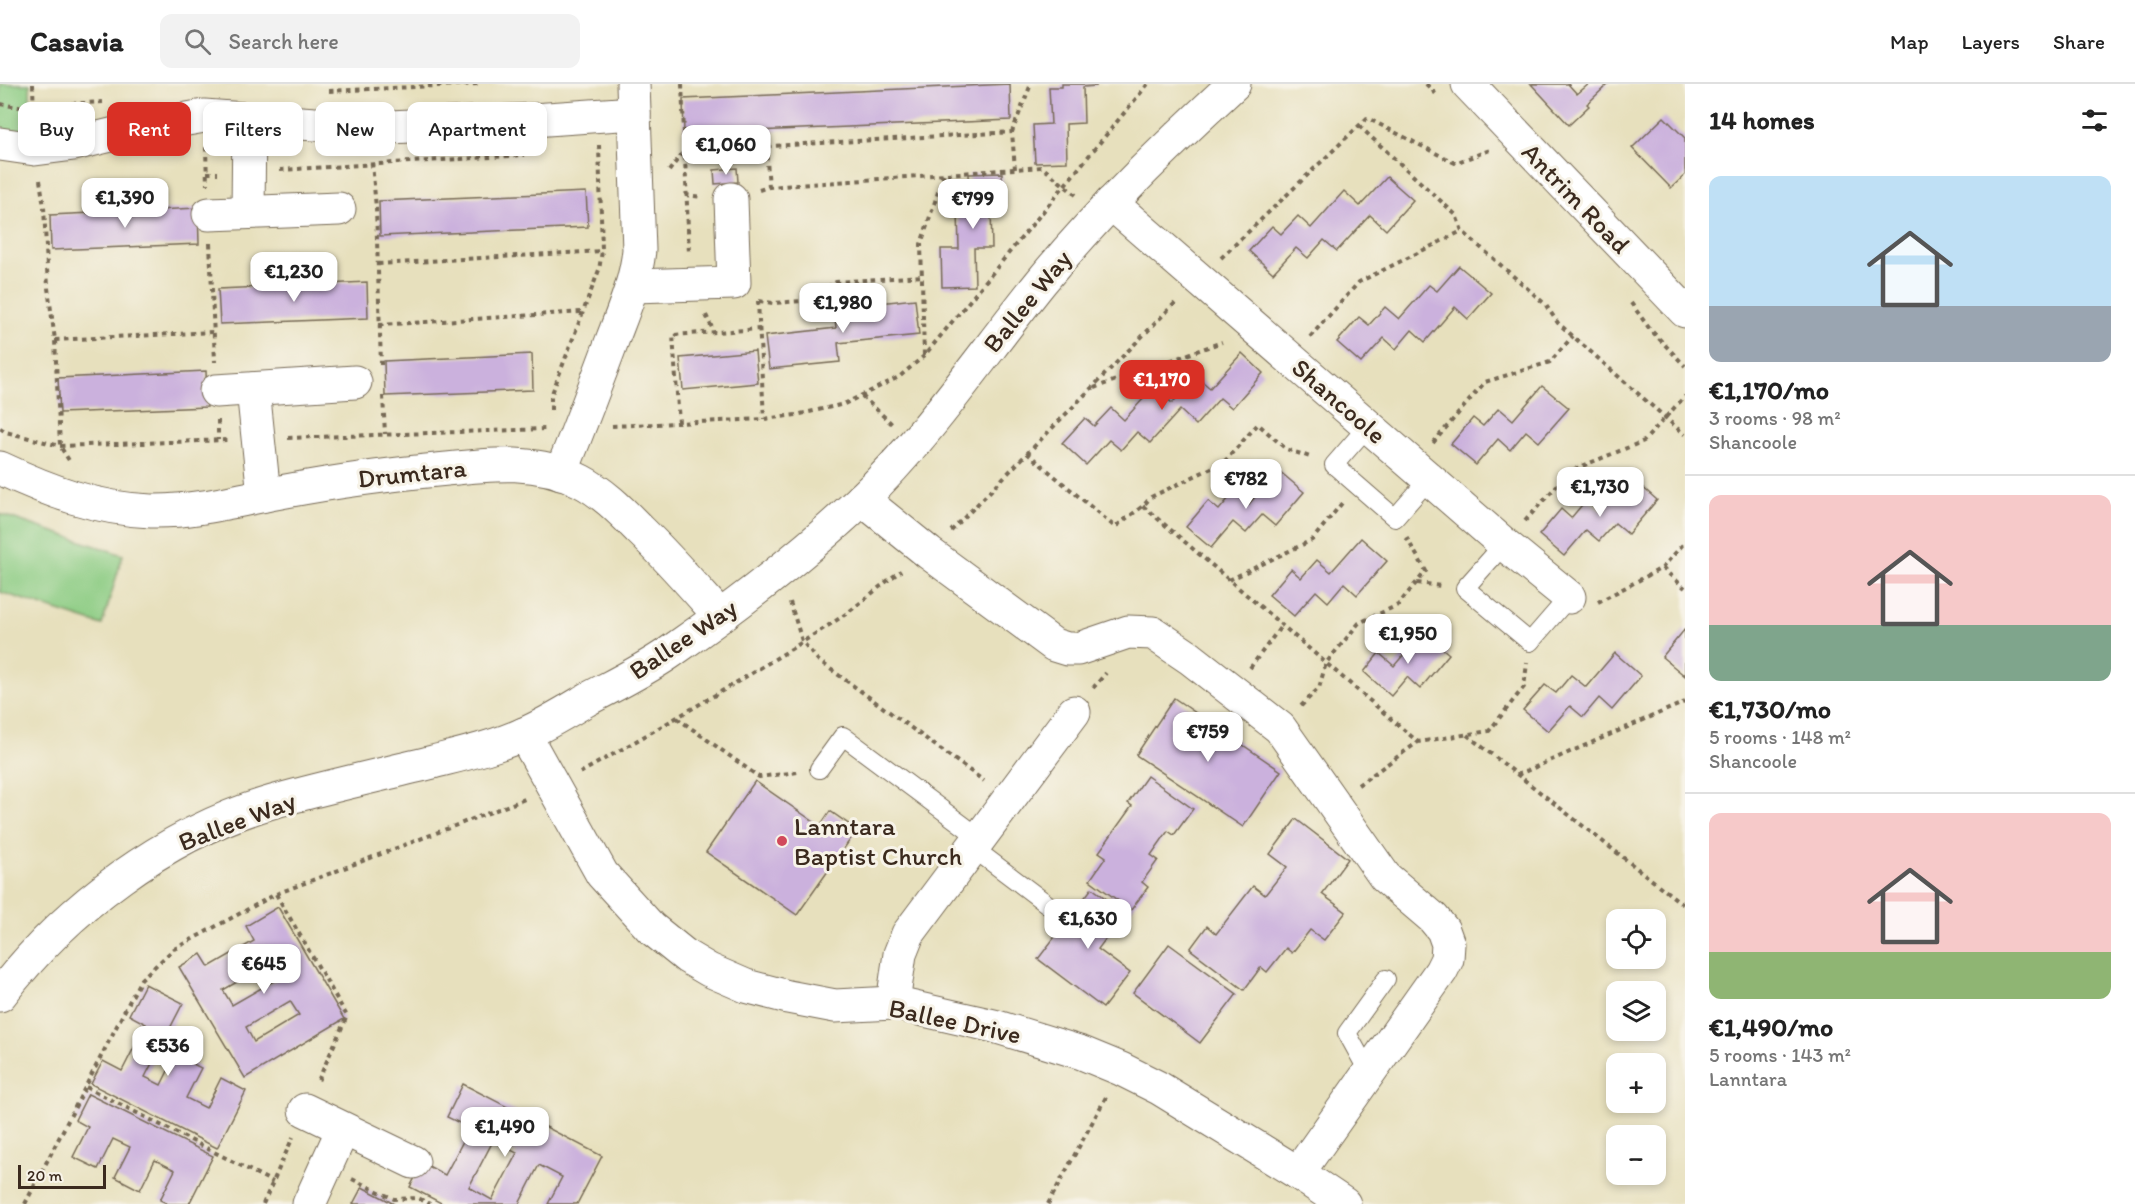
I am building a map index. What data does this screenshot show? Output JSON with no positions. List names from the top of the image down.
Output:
{
  "streets": {
    "street": [
      "Antrim Road",
      "Ballee Way",
      "Shancoole",
      "Drumtara",
      "Ballee Drive"
    ]
  },
  "crossings": [
    ["Ballee Way", "Shancoole"],
    ["Ballee Way", "Drumtara"],
    ["Ballee Way", "Ballee Drive"]
  ],
  "places": ["Lanntara Baptist Church"],
  "scale_bar": "20 m",
  "page": {
    "header": "Casavia",
    "search": "Search here",
    "nav": ["Map", "Layers", "Share"],
    "heading": "14 homes",
    "chip": [
      "Buy",
      "Rent",
      "Filters",
      "New",
      "Apartment"
    ],
    "price": [
      "€1,060",
      "€1,390",
      "€799",
      "€1,230",
      "€1,980",
      "€1,170",
      "€782",
      "€1,730",
      "€1,950",
      "€759",
      "€1,630",
      "€645",
      "€536",
      "€1,490"
    ],
    "list": [
      {
        "name": "€1,170/mo",
        "note": "3 rooms · 98 m² · Shancoole"
      },
      {
        "name": "€1,730/mo",
        "note": "5 rooms · 148 m² · Shancoole"
      },
      {
        "name": "€1,490/mo",
        "note": "5 rooms · 143 m² · Lanntara"
      }
    ],
    "map_buttons": ["+", "−"],
    "scale": "20 m"
  }
}
